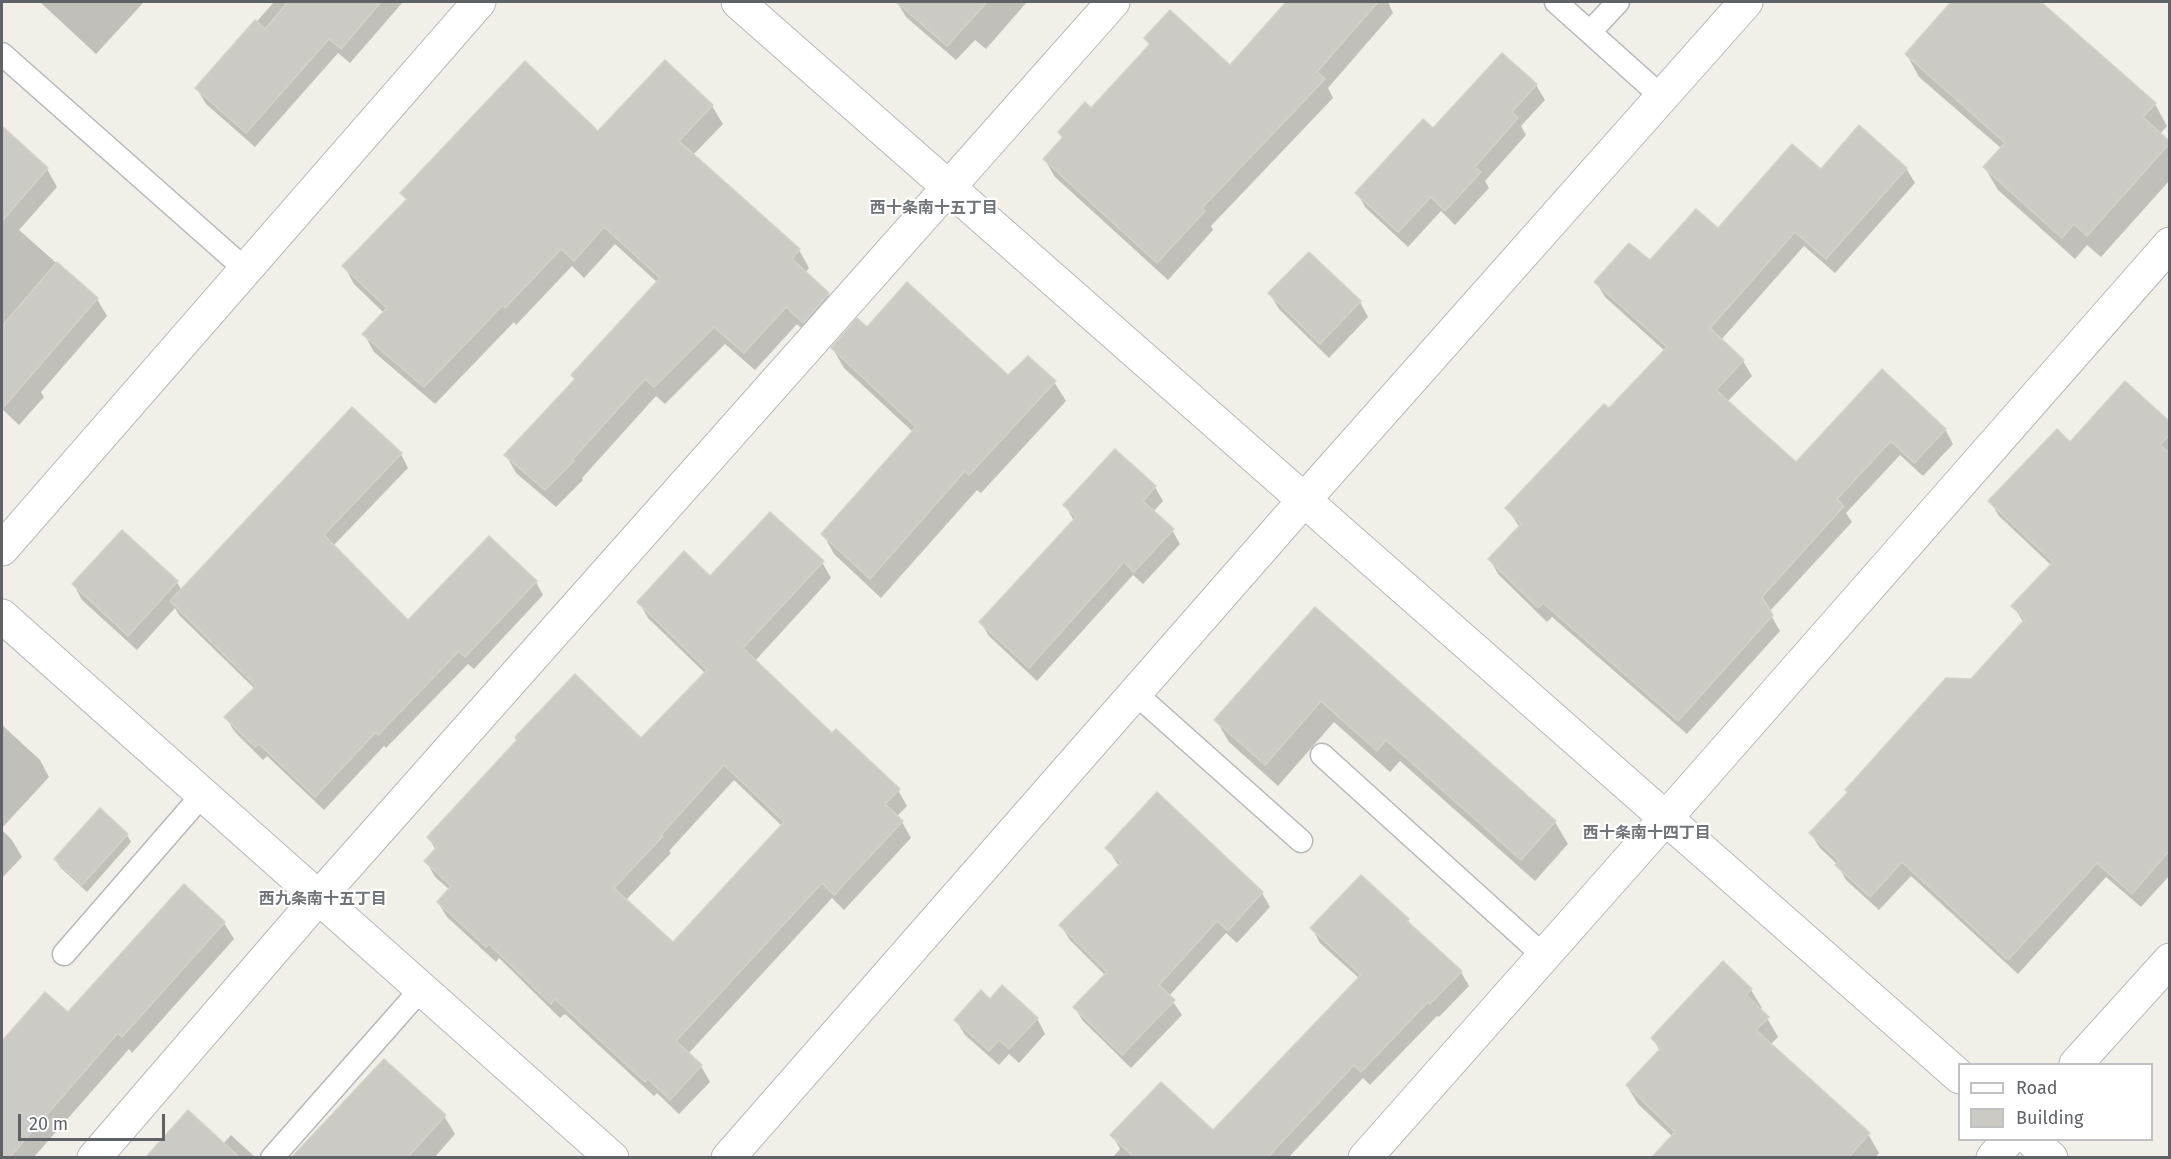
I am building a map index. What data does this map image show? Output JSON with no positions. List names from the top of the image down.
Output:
{
  "districts": ["西十条南十五丁目", "西十条南十四丁目", "西九条南十五丁目"],
  "legend": ["Road", "Building"],
  "scale_bar": "20 m"
}
